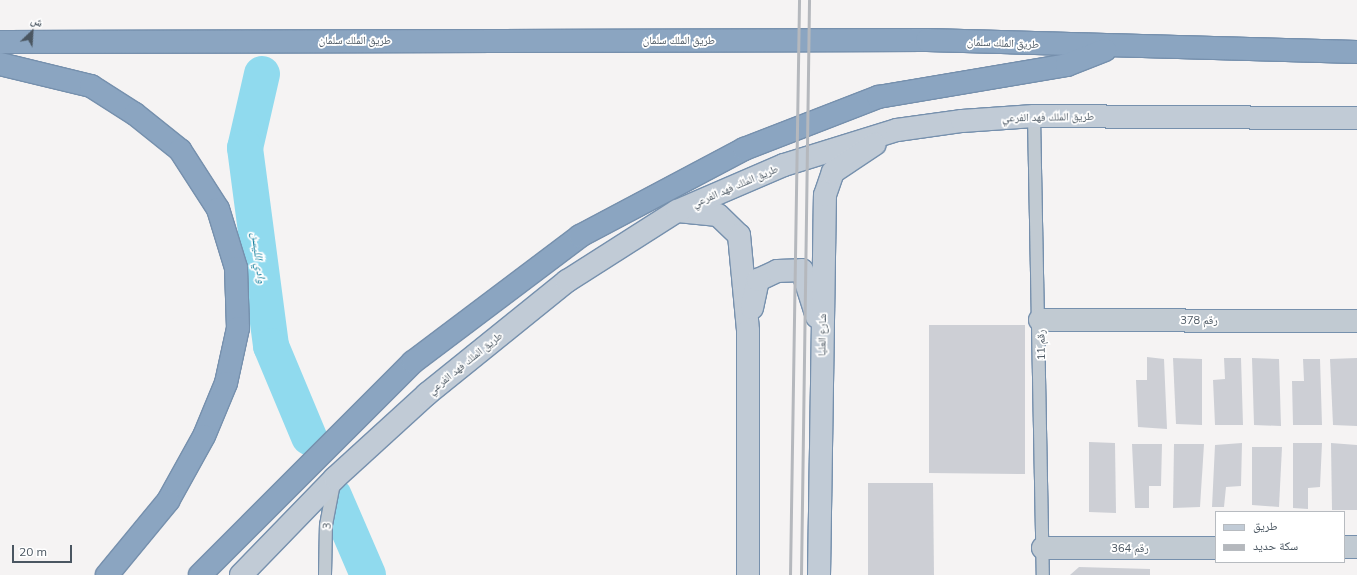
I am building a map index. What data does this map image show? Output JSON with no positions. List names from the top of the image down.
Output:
{
  "streets": {
    "highway": ["طريق الملك سلمان"],
    "main road": ["طريق الملك فهد الفرعي", "شارع العليا"],
    "street": ["رقم 378", "رقم 364"],
    "lane": ["رقم 11", "3"]
  },
  "crossings": [
    ["طريق الملك فهد الفرعي", "شارع العليا"],
    ["طريق الملك فهد الفرعي", "رقم 11"],
    ["طريق الملك فهد الفرعي", "3"],
    ["رقم 378", "رقم 11"],
    ["رقم 11", "رقم 364"]
  ],
  "water": ["وادي الليسن"],
  "legend": ["طريق", "سكة حديد"],
  "scale_bar": "20 m",
  "north": "top right"
}
